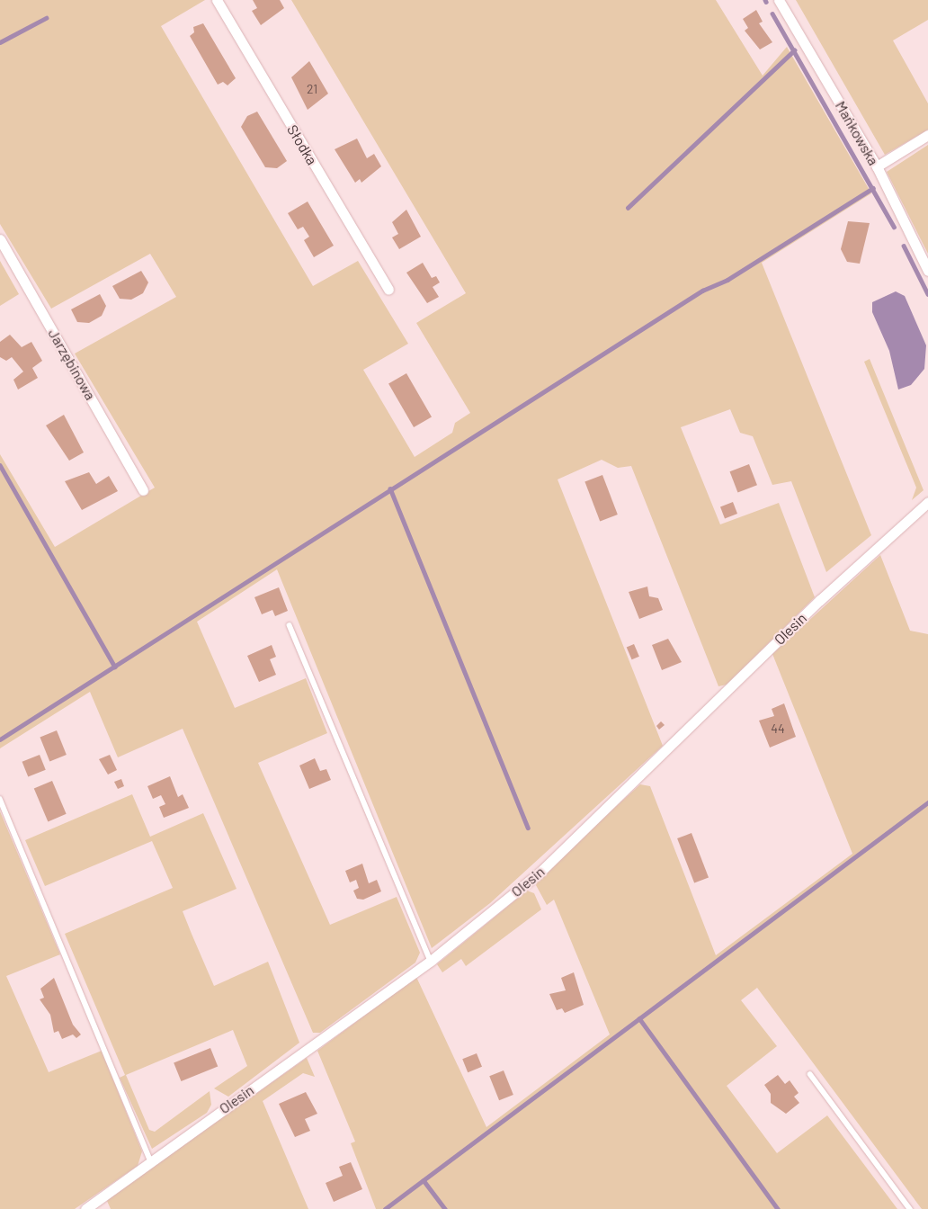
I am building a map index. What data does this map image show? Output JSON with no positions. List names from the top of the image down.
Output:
{
  "streets": {
    "street": [
      "Mańkowska",
      "Słodka",
      "Jarzębinowa",
      "Olesin"
    ]
  },
  "house_numbers": ["21", "44"]
}
